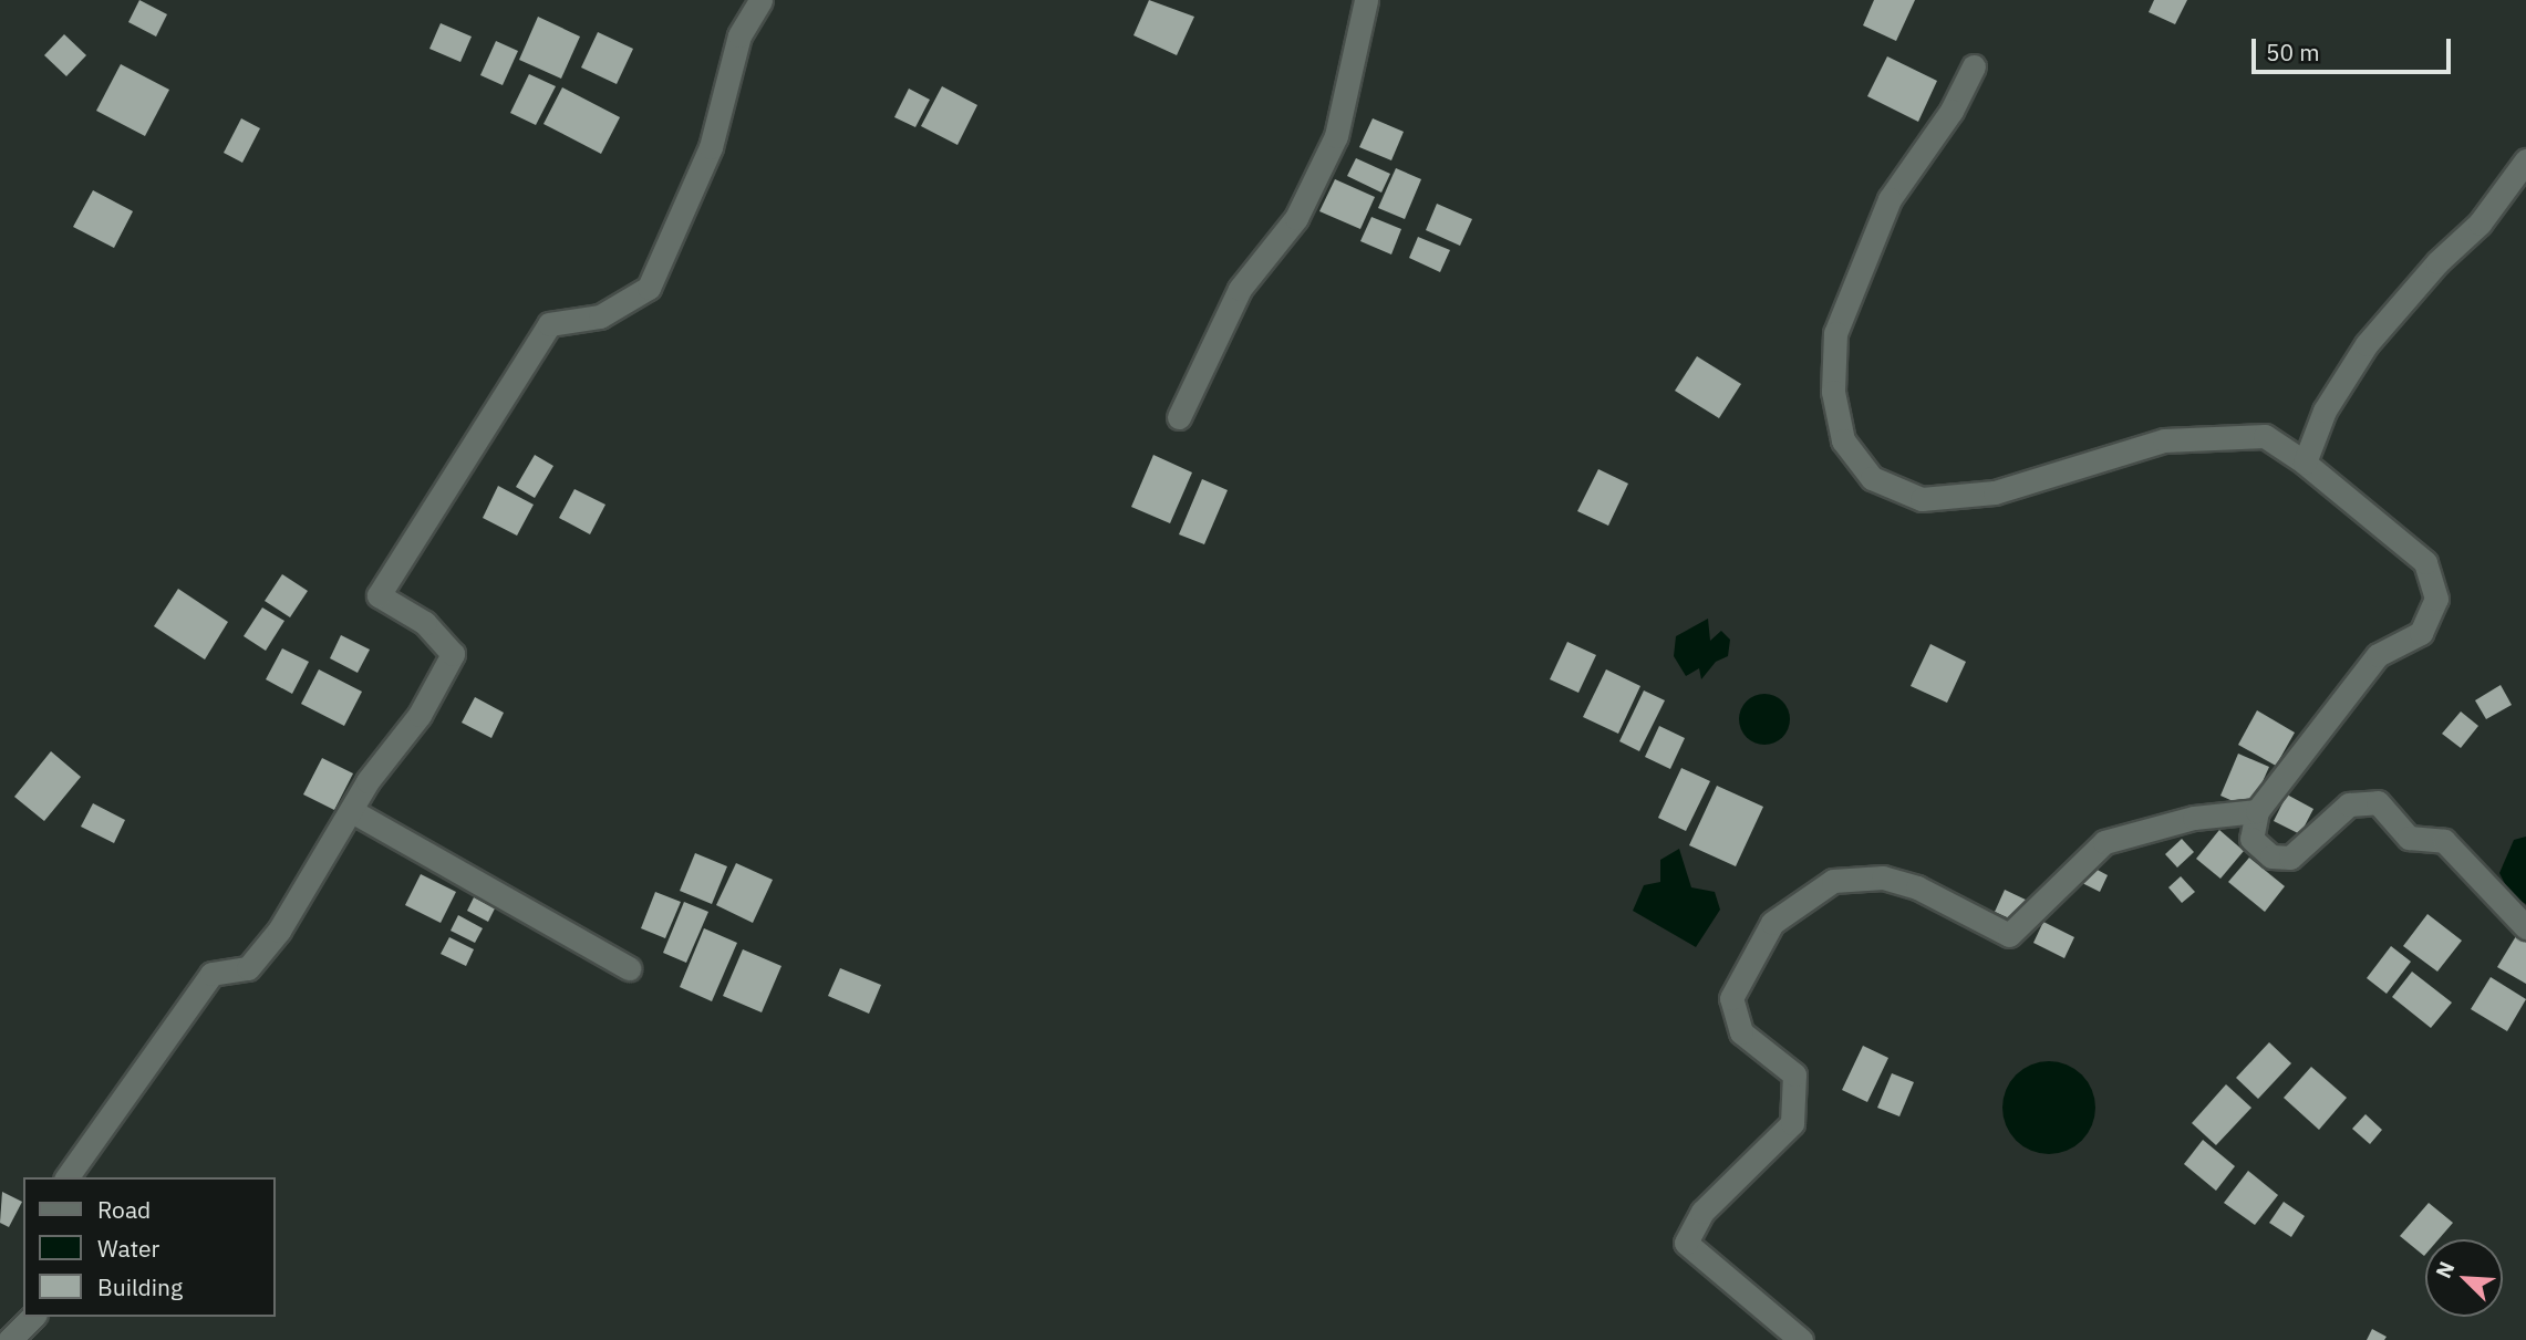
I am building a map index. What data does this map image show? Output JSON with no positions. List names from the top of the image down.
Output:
{
  "legend": ["Road", "Water", "Building"],
  "scale_bar": "50 m",
  "north": "top left"
}
